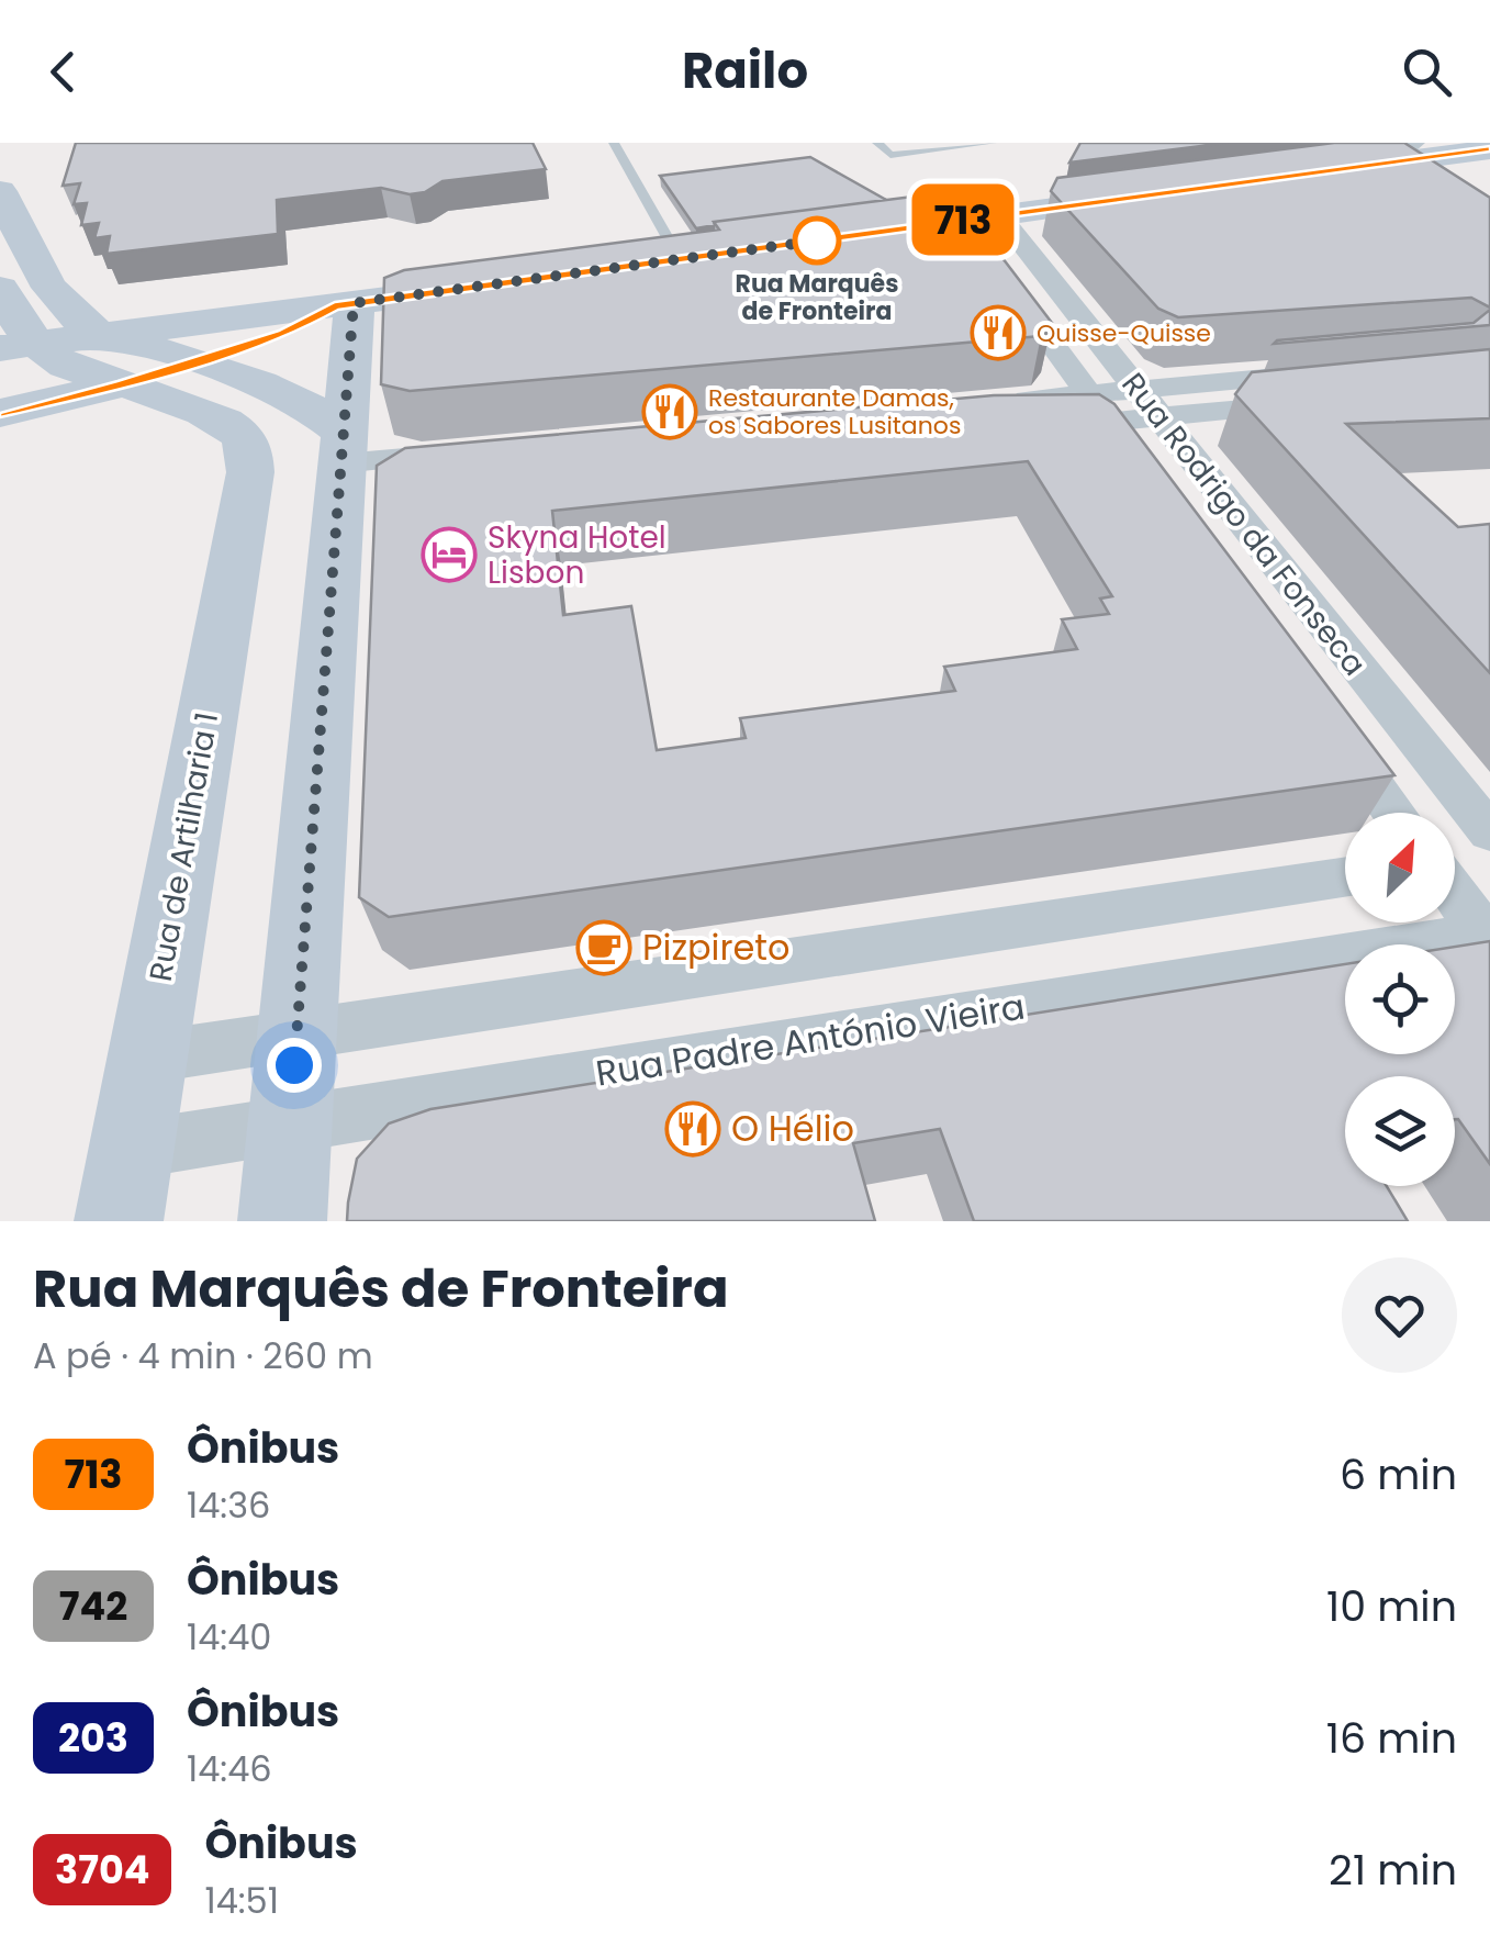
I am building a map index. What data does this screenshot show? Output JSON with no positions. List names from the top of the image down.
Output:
{
  "streets": {
    "main road": ["Rua de Artilharia 1"],
    "street": ["Rua Rodrigo da Fonseca", "Rua Padre António Vieira"]
  },
  "crossings": [
    ["Rua de Artilharia 1", "Rua Padre António Vieira"]
  ],
  "places": {
    "other": ["Rua Marquês de Fronteira"],
    "restaurant": ["Quisse-Quisse", "Restaurante Damas, os Sabores Lusitanos", "O Hélio"],
    "hotel": ["Skyna Hotel Lisbon"],
    "cafe": ["Pizpireto"]
  },
  "lines": ["bus line 713"],
  "north": "top right",
  "page": {
    "header": "Railo",
    "on_map": "713",
    "heading": ["Rua Marquês de Fronteira", "A pé · 4 min · 260 m"],
    "list": [
      {
        "mark": "713",
        "name": "Ônibus",
        "note": "14:36",
        "value": "6 min"
      },
      {
        "mark": "742",
        "name": "Ônibus",
        "note": "14:40",
        "value": "10 min"
      },
      {
        "mark": "203",
        "name": "Ônibus",
        "note": "14:46",
        "value": "16 min"
      },
      {
        "mark": "3704",
        "name": "Ônibus",
        "note": "14:51",
        "value": "21 min"
      }
    ]
  }
}
